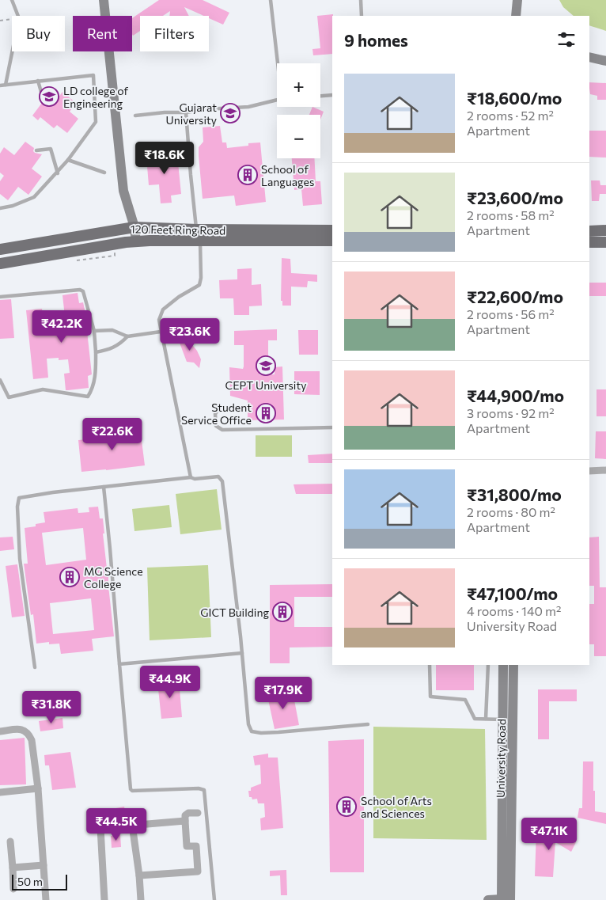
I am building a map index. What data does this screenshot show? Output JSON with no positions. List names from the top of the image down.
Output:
{
  "streets": {
    "main road": ["120 Feet Ring Road"],
    "street": ["University Road"]
  },
  "places": {
    "school or university": ["LD college of Engineering", "Gujarat University", "CEPT University"],
    "building": [
      "School of Languages",
      "Student Service Office",
      "MG Science College",
      "GICT Building",
      "School of Arts and Sciences"
    ]
  },
  "scale_bar": "50 m",
  "page": {
    "chip": ["Buy", "Rent", "Filters"],
    "heading": "9 homes",
    "map_buttons": ["+", "−"],
    "list": [
      {
        "name": "₹18,600/mo",
        "note": "2 rooms · 52 m² · Apartment"
      },
      {
        "name": "₹23,600/mo",
        "note": "2 rooms · 58 m² · Apartment"
      },
      {
        "name": "₹22,600/mo",
        "note": "2 rooms · 56 m² · Apartment"
      },
      {
        "name": "₹44,900/mo",
        "note": "3 rooms · 92 m² · Apartment"
      },
      {
        "name": "₹31,800/mo",
        "note": "2 rooms · 80 m² · Apartment"
      },
      {
        "name": "₹47,100/mo",
        "note": "4 rooms · 140 m² · University Road"
      }
    ],
    "price": [
      "₹18.6K",
      "₹42.2K",
      "₹23.6K",
      "₹22.6K",
      "₹44.9K",
      "₹17.9K",
      "₹31.8K",
      "₹44.5K",
      "₹47.1K"
    ],
    "scale": "50 m"
  }
}
